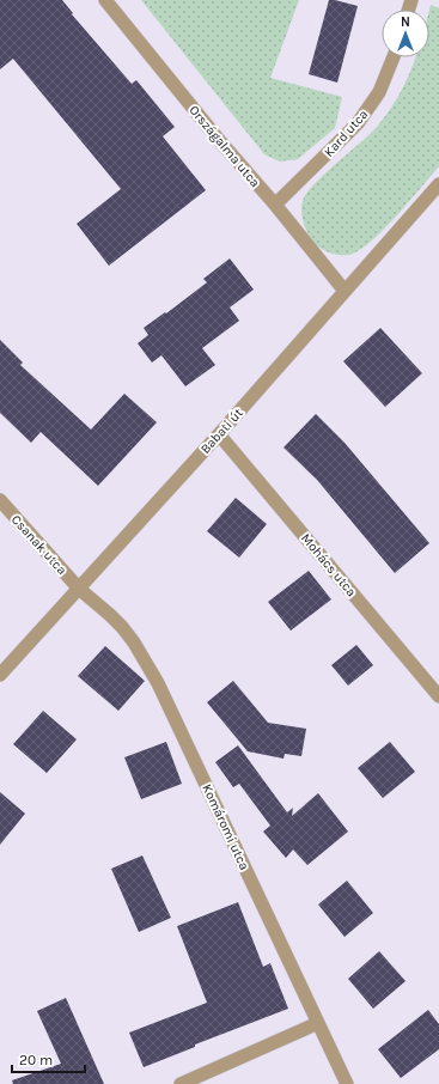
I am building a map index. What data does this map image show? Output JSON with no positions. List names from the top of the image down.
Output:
{
  "streets": {
    "street": [
      "Kard utca",
      "Országalma utca",
      "Babati út",
      "Csanak utca",
      "Mohács utca",
      "Komáromi utca"
    ]
  },
  "crossings": [
    ["Kard utca", "Országalma utca"],
    ["Országalma utca", "Babati út"],
    ["Babati út", "Csanak utca"],
    ["Babati út", "Mohács utca"],
    ["Babati út", "Komáromi utca"],
    ["Csanak utca", "Komáromi utca"]
  ],
  "scale_bar": "20 m",
  "north": "top"
}
